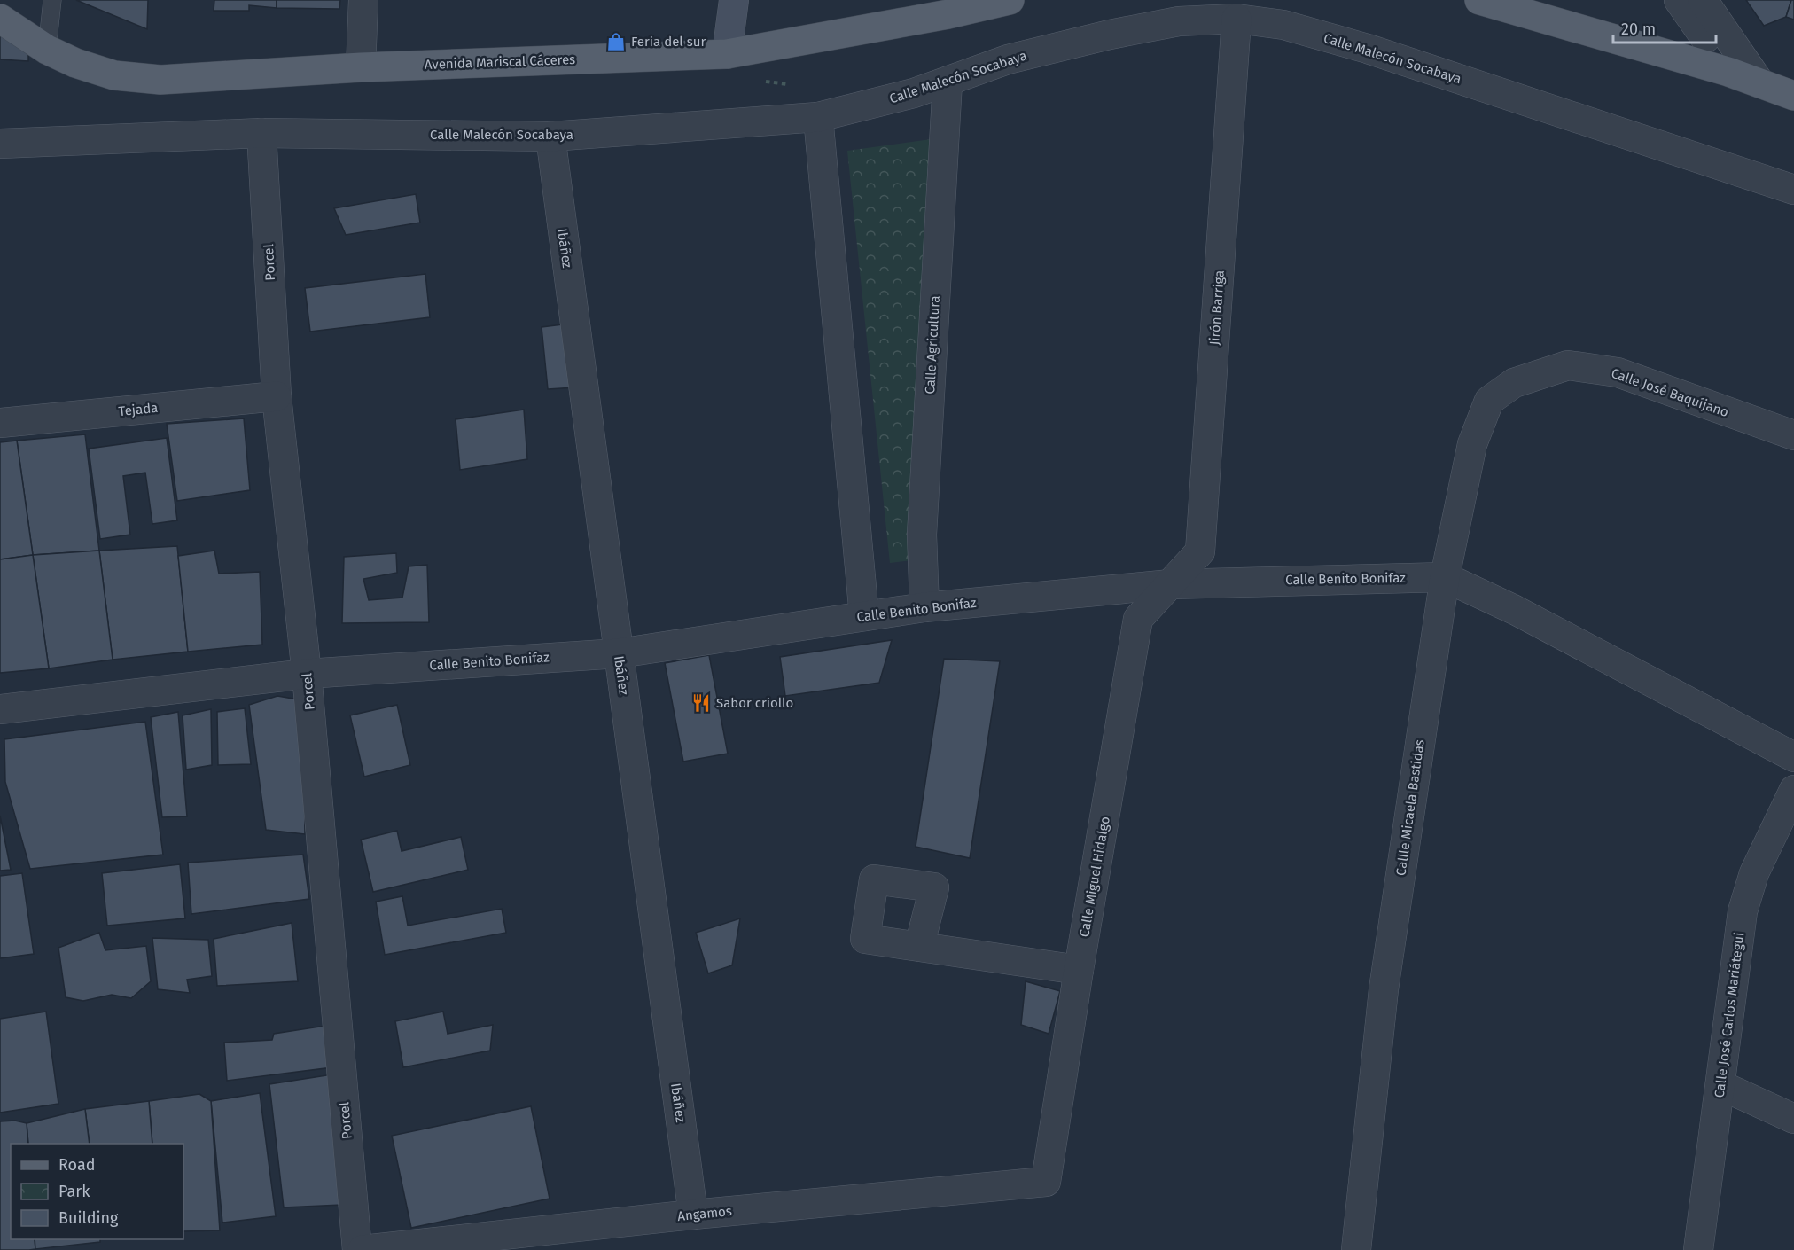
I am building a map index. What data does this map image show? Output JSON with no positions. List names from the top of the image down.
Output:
{
  "streets": {
    "main road": ["Avenida Mariscal Cáceres"],
    "street": [
      "Calle Malecón Socabaya",
      "Ibáñez",
      "Porcel",
      "Jirón Barriga",
      "Calle Agricultura",
      "Calle José Baquíjano",
      "Tejada",
      "Calle Benito Bonifaz",
      "Callle Micaela Bastidas",
      "Calle Miguel Hidalgo",
      "Calle José Carlos Mariátegui",
      "Angamos"
    ]
  },
  "crossings": [
    ["Calle Malecón Socabaya", "Ibáñez"],
    ["Calle Malecón Socabaya", "Porcel"],
    ["Calle Malecón Socabaya", "Jirón Barriga"],
    ["Calle Malecón Socabaya", "Calle Agricultura"],
    ["Ibáñez", "Calle Benito Bonifaz"],
    ["Ibáñez", "Angamos"],
    ["Porcel", "Tejada"],
    ["Porcel", "Calle Benito Bonifaz"],
    ["Jirón Barriga", "Calle Benito Bonifaz"],
    ["Jirón Barriga", "Calle Miguel Hidalgo"],
    ["Calle Agricultura", "Calle Benito Bonifaz"],
    ["Calle José Baquíjano", "Callle Micaela Bastidas"],
    ["Calle Benito Bonifaz", "Callle Micaela Bastidas"],
    ["Calle Benito Bonifaz", "Calle Miguel Hidalgo"],
    ["Calle Miguel Hidalgo", "Angamos"]
  ],
  "places": {
    "shop": ["Feria del sur"],
    "restaurant": ["Sabor criollo"]
  },
  "legend": ["Road", "Park", "Building"],
  "scale_bar": "20 m"
}
